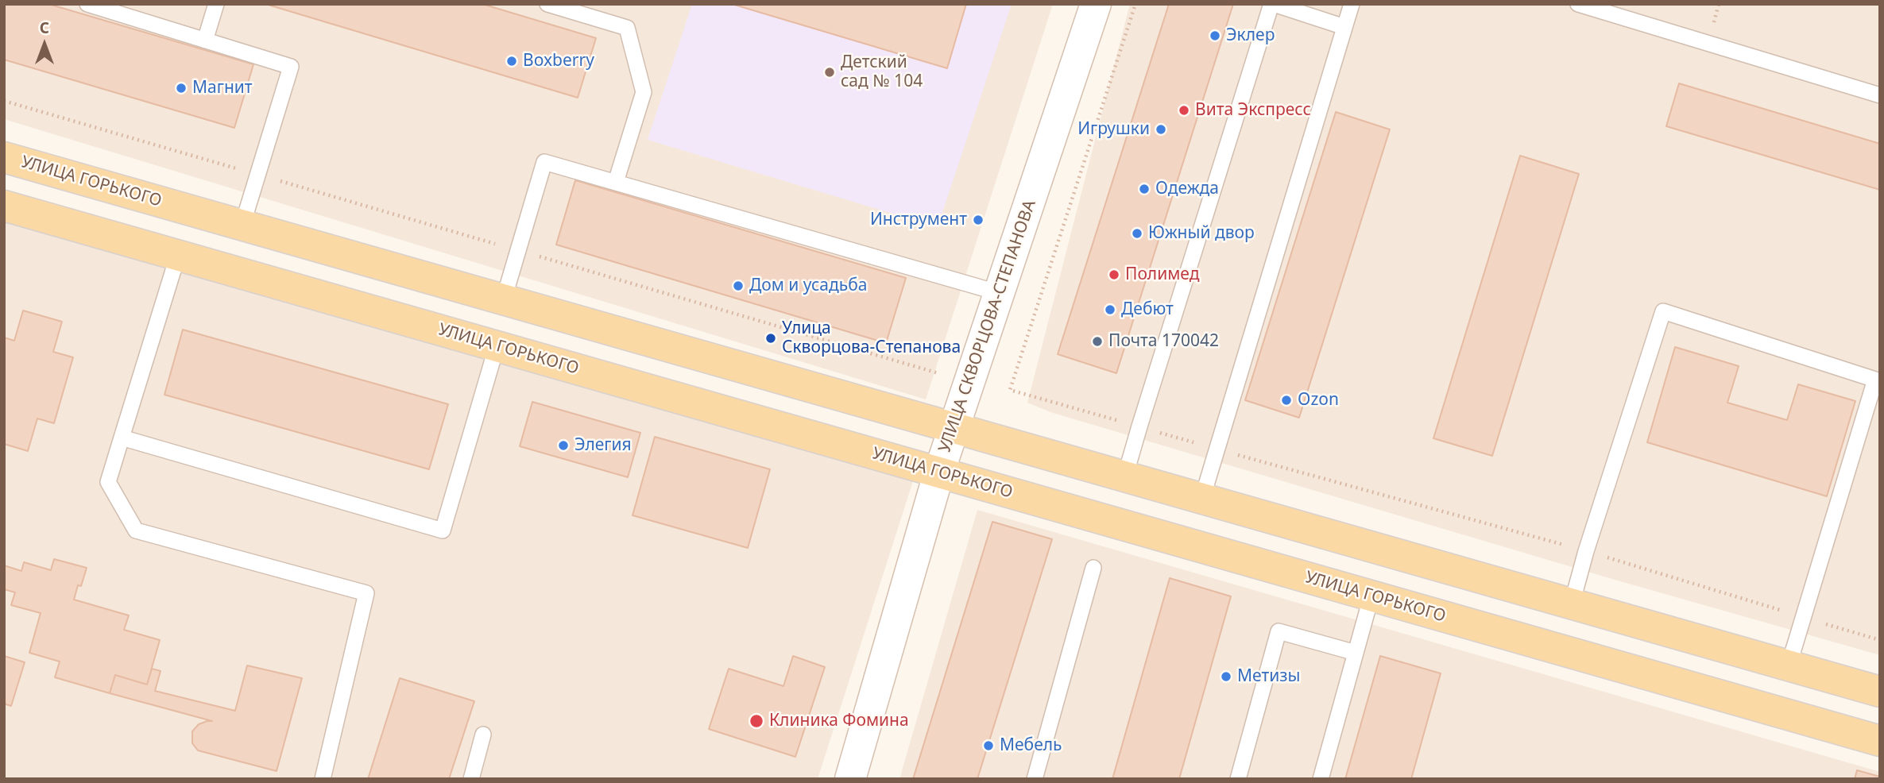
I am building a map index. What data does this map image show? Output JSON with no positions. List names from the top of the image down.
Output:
{
  "streets": {
    "main road": ["УЛИЦА ГОРЬКОГО"],
    "street": ["УЛИЦА СКВОРЦОВА-СТЕПАНОВА"]
  },
  "crossings": [
    ["УЛИЦА ГОРЬКОГО", "УЛИЦА СКВОРЦОВА-СТЕПАНОВА"]
  ],
  "places": [
    "Эклер",
    "Boxberry",
    "Детский сад № 104",
    "Магнит",
    "Вита Экспресс",
    "Игрушки",
    "Одежда",
    "Инструмент",
    "Южный двор",
    "Полимед",
    "Дом и усадьба",
    "Дебют",
    "Улица Скворцова-Степанова",
    "Почта 170042",
    "Ozon",
    "Элегия",
    "Метизы",
    "Клиника Фомина",
    "Мебель"
  ],
  "north": "top"
}
